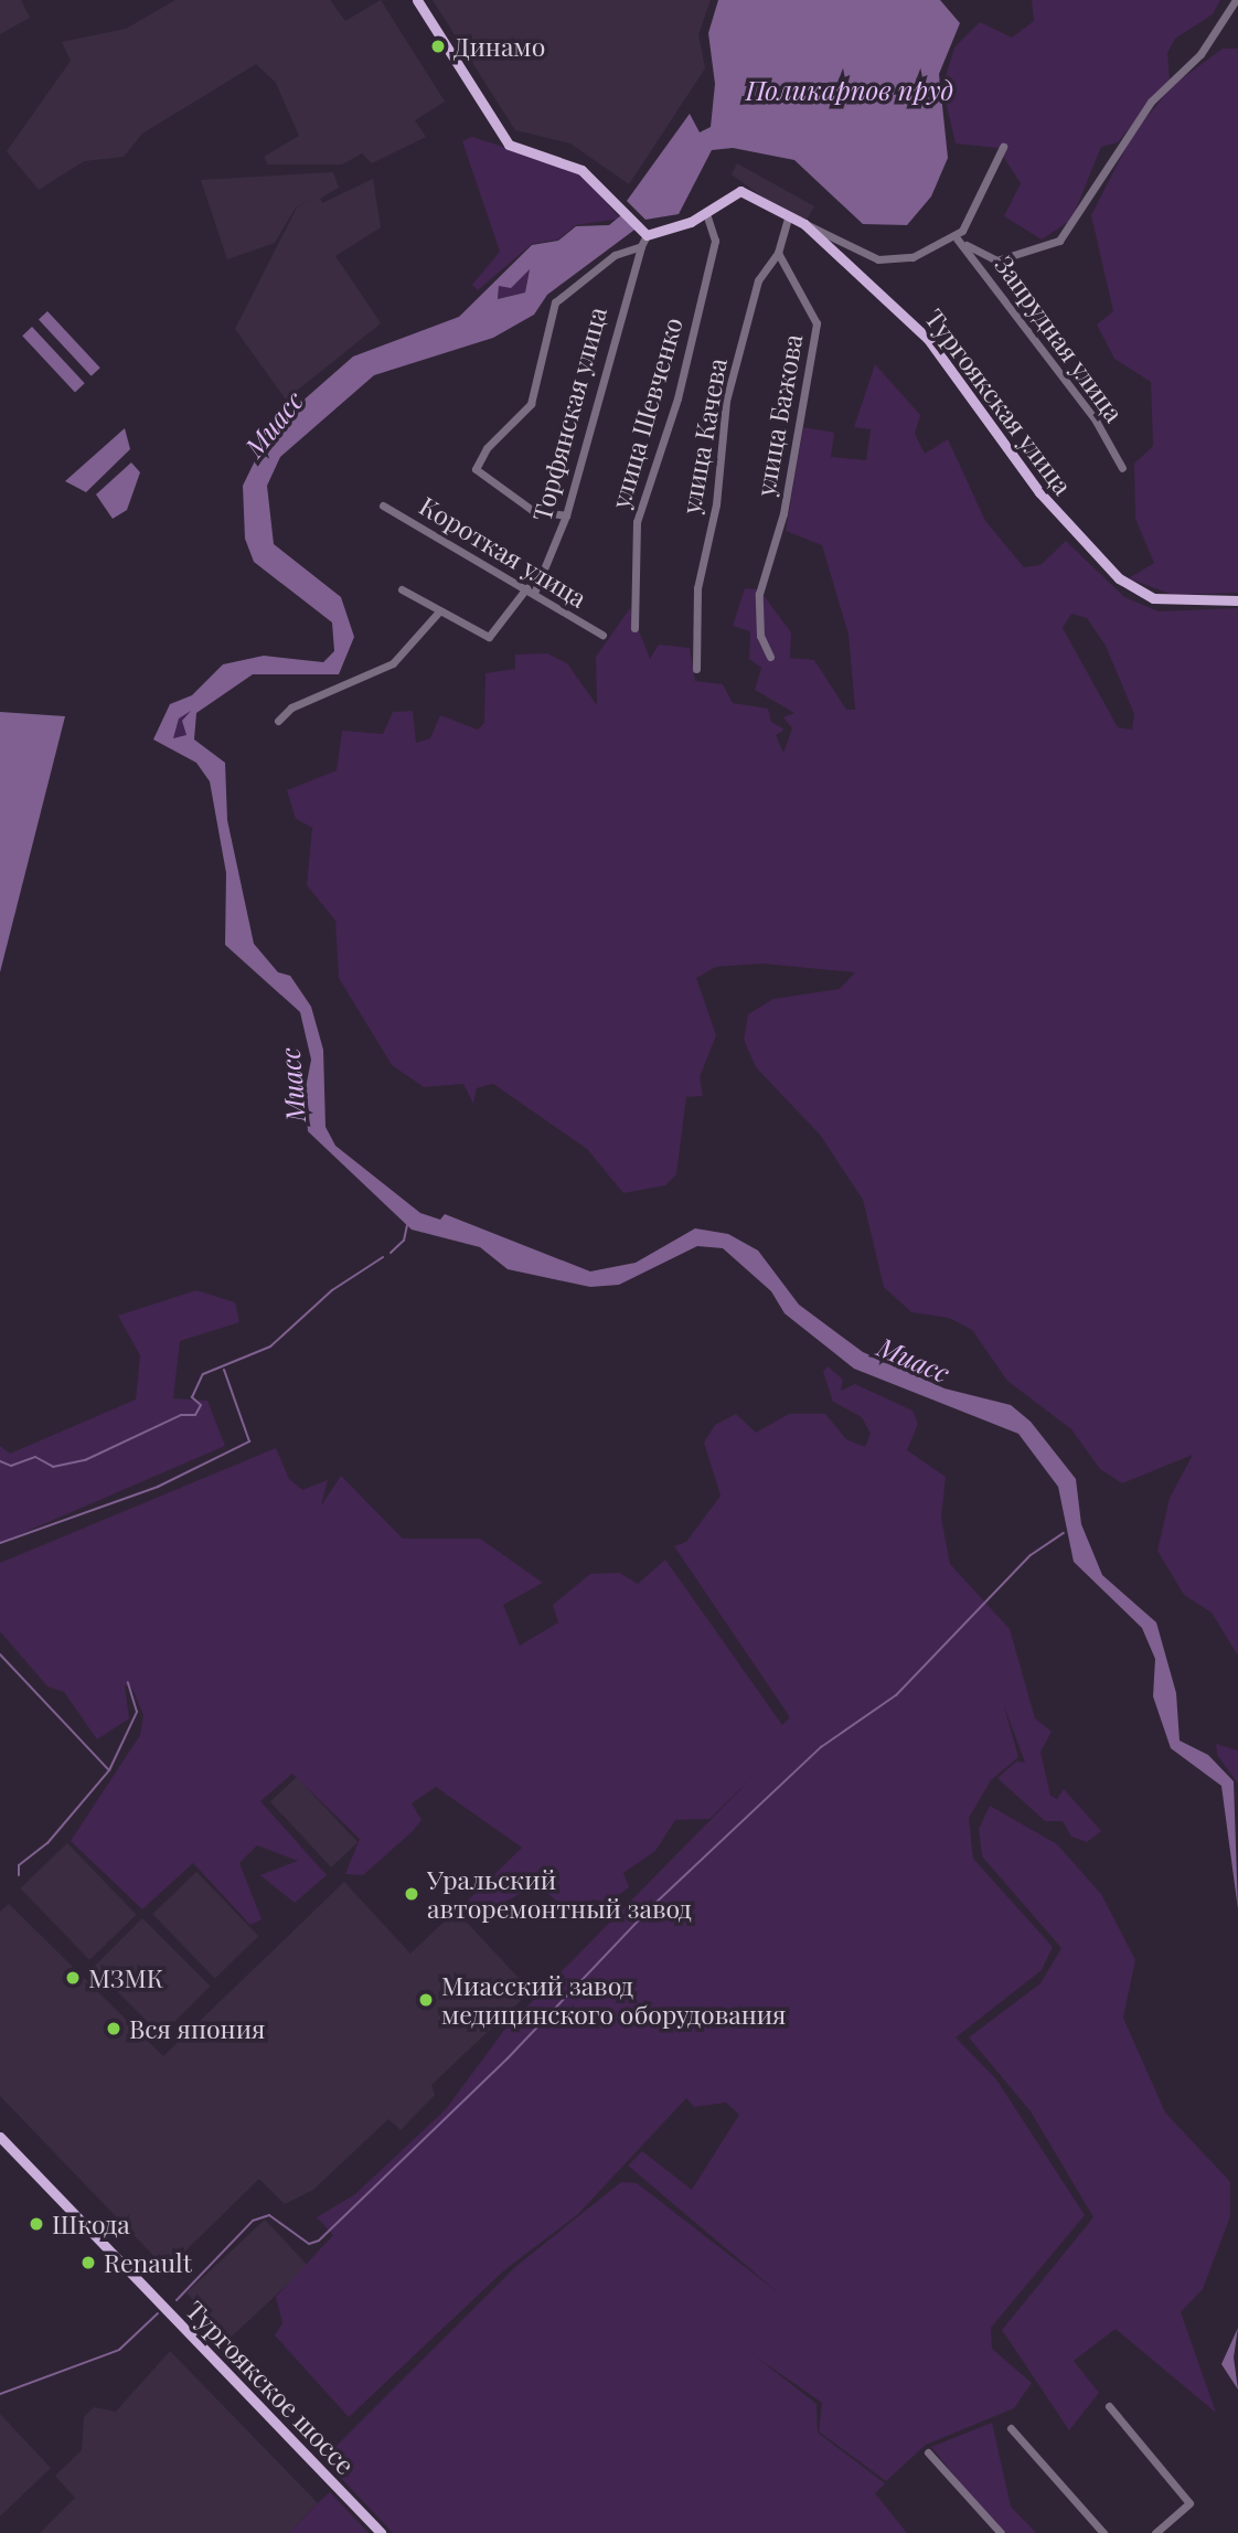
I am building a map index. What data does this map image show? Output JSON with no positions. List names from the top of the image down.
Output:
{
  "streets": {
    "main road": ["Тургоякская улица", "Тургоякское шоссе"],
    "street": [
      "Запрудная улица",
      "улица Шевченко",
      "Торфянская улица",
      "улица Бажова",
      "улица Качева",
      "Короткая улица"
    ]
  },
  "crossings": [
    ["Тургоякская улица", "улица Шевченко"],
    ["Тургоякская улица", "Торфянская улица"],
    ["Тургоякская улица", "улица Качева"],
    ["Торфянская улица", "Короткая улица"],
    ["улица Бажова", "улица Качева"]
  ],
  "water": ["Поликарпов пруд", "Миасс"],
  "places": [
    "Динамо",
    "Уральский авторемонтный завод",
    "МЗМК",
    "Миасский завод медицинского оборудования",
    "Вся япония",
    "Шкода",
    "Renault"
  ]
}
